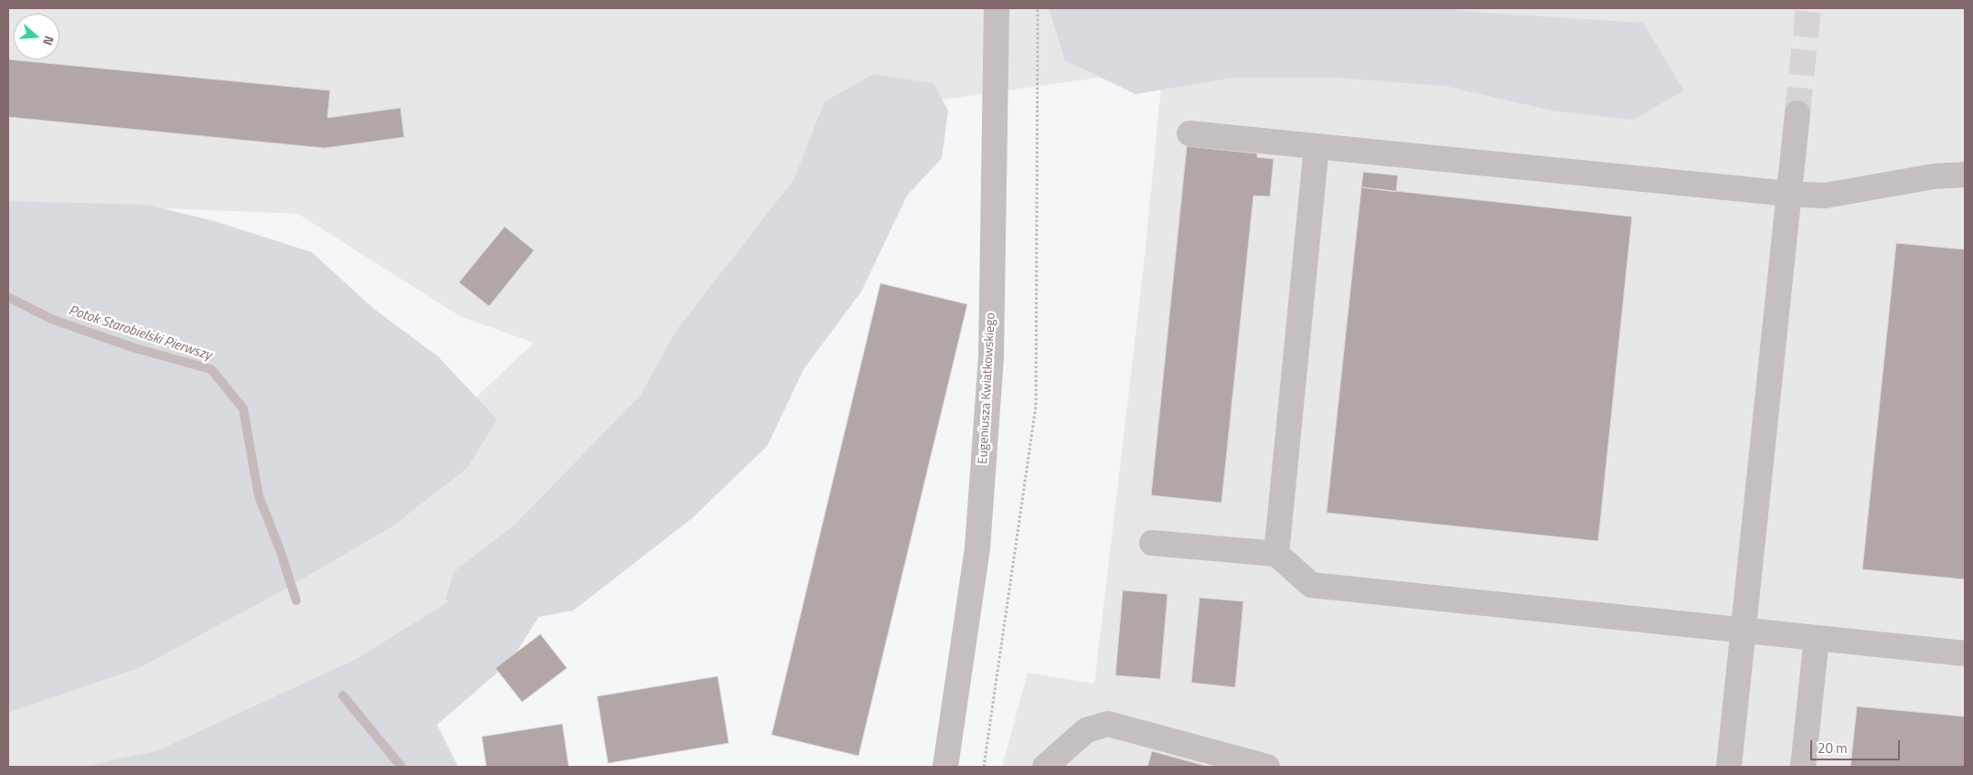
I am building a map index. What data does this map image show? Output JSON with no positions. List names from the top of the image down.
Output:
{
  "streets": {
    "street": ["Eugeniusza Kwiatkowskiego"]
  },
  "water": ["Potok Starobielski Pierwszy"],
  "scale_bar": "20 m",
  "north": "right"
}
